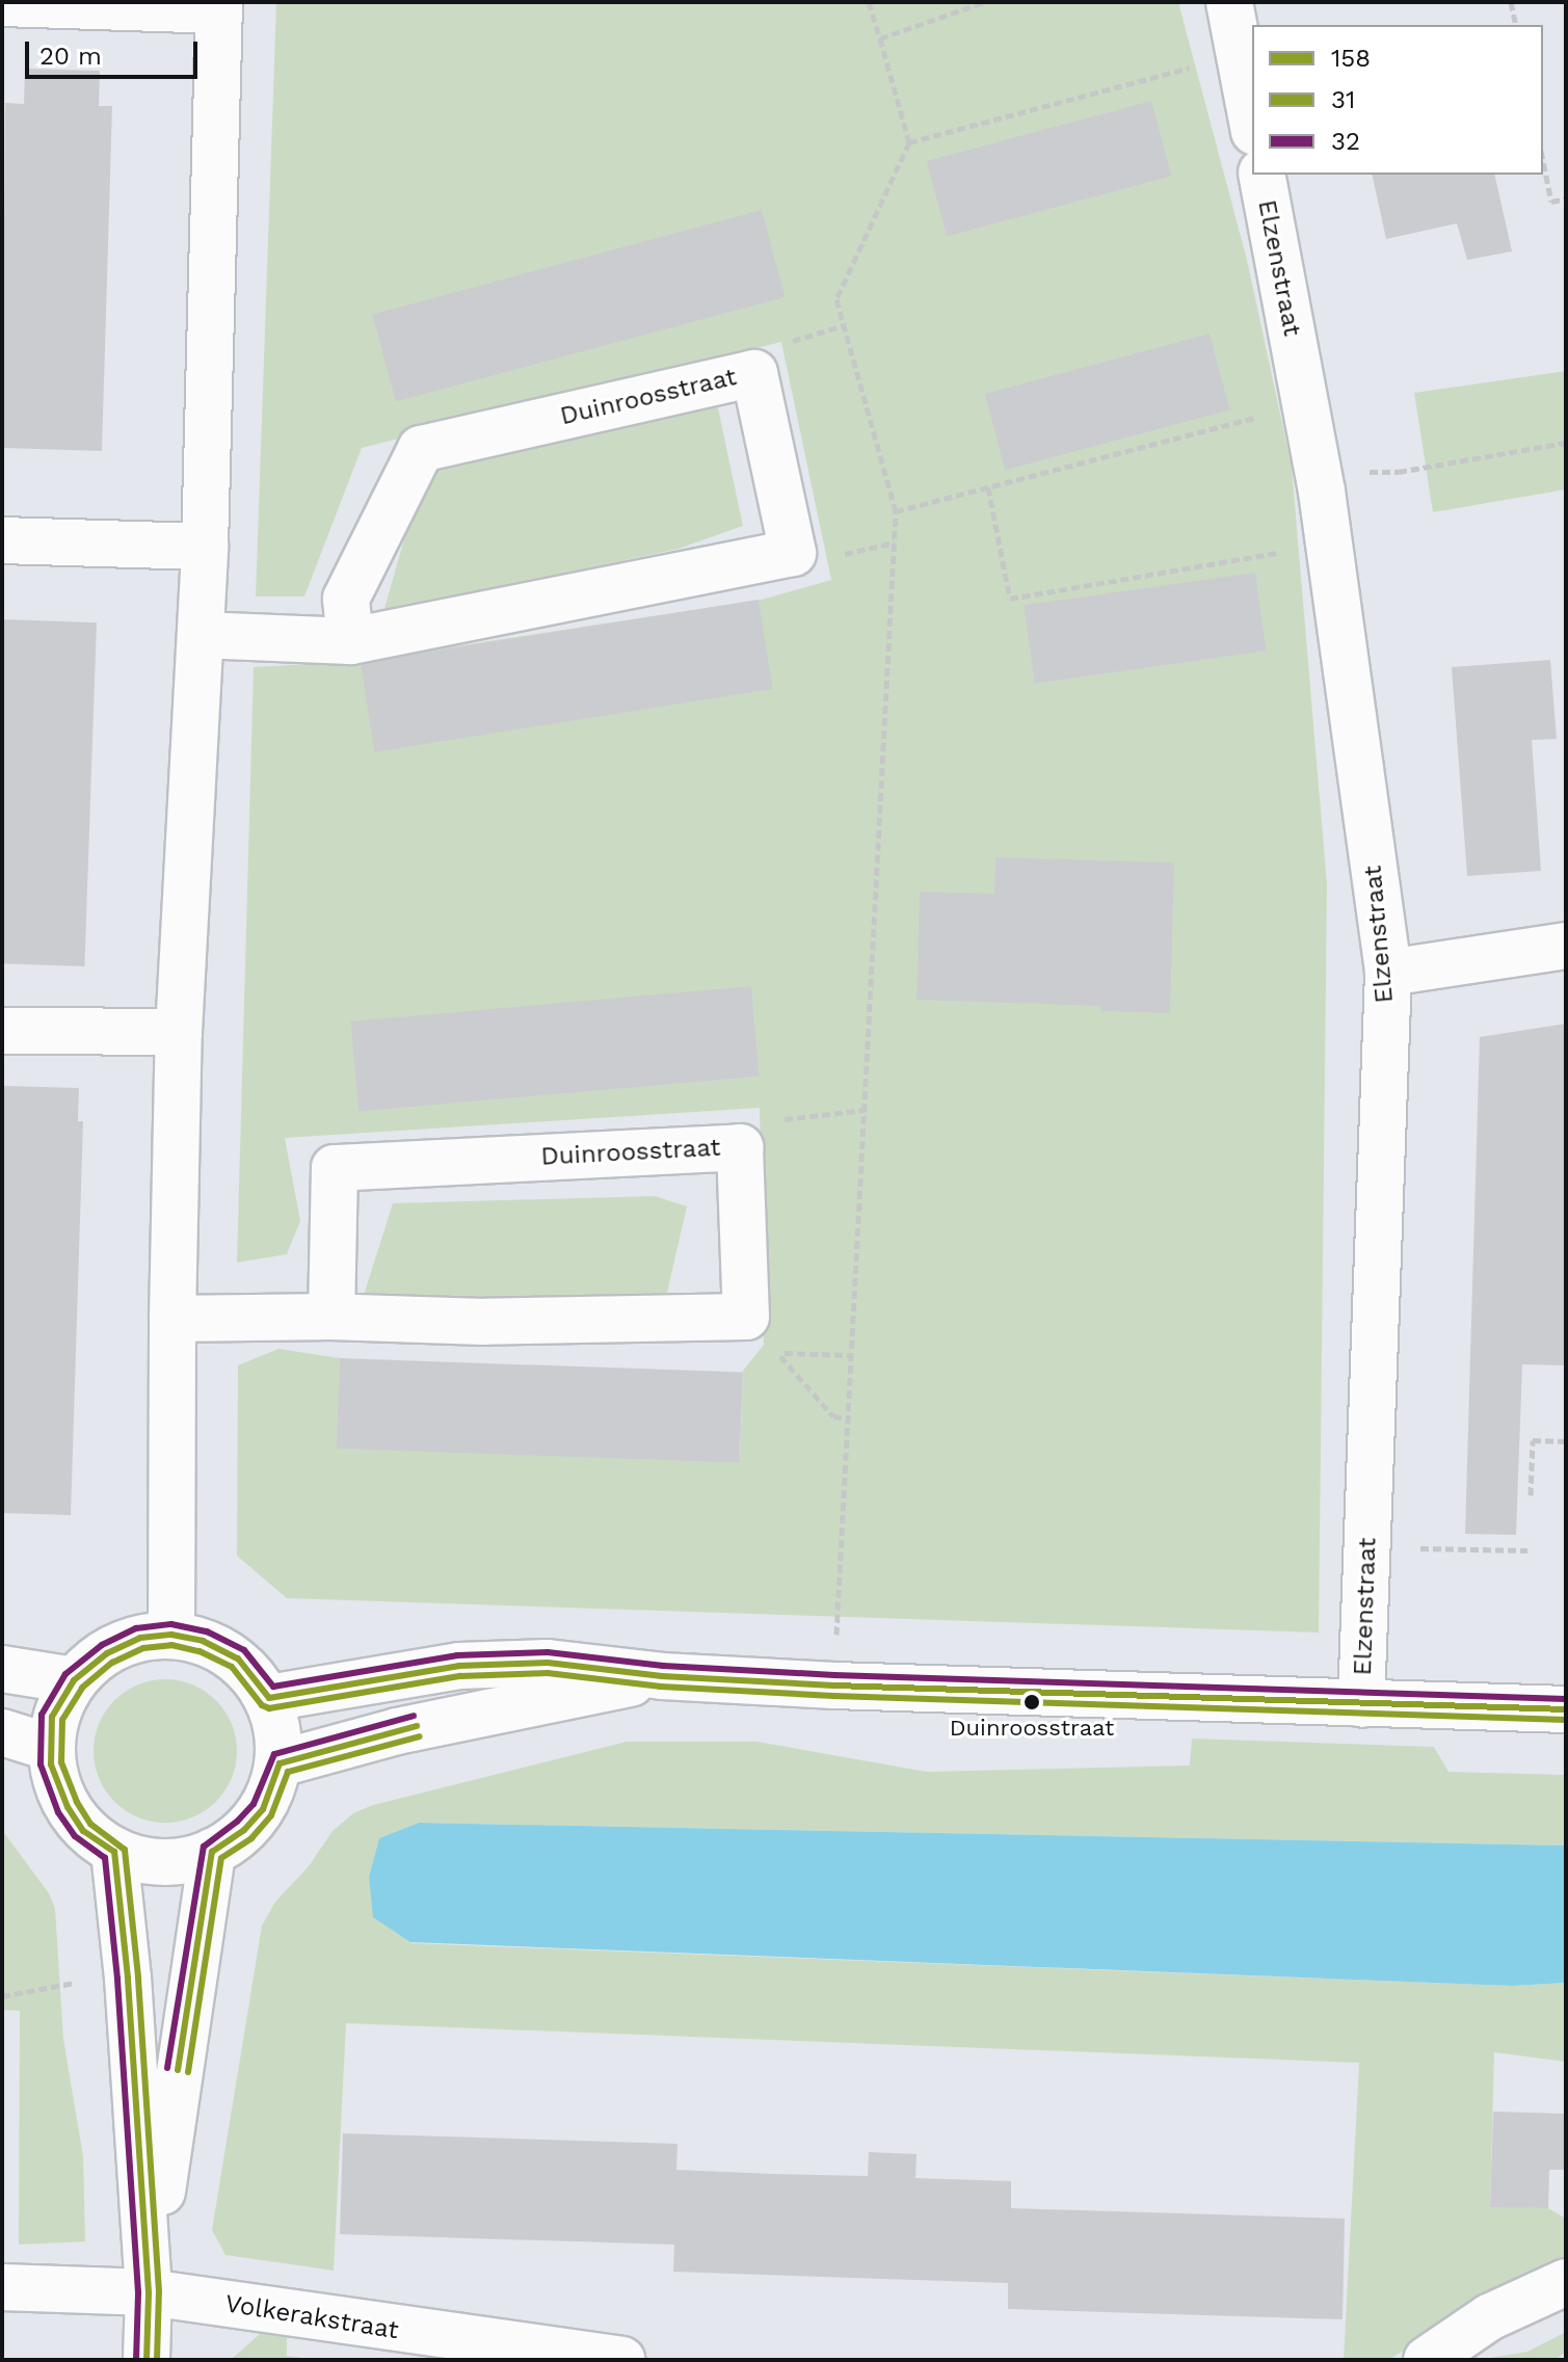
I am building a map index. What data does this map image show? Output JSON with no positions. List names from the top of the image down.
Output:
{
  "streets": {
    "street": ["Elzenstraat", "Duinroosstraat", "Volkerakstraat"]
  },
  "places": ["Duinroosstraat"],
  "lines": ["transit line 32", "transit line 158", "transit line 31"],
  "legend": ["158", "31", "32"],
  "scale_bar": "20 m"
}
